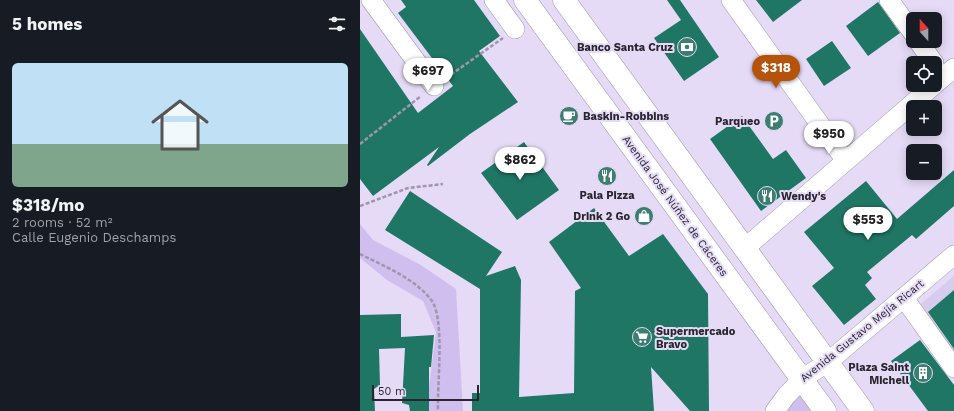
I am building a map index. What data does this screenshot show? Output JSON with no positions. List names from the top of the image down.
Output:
{
  "streets": {
    "main road": ["Avenida José Núñez de Cáceres"],
    "street": ["Avenida Gustavo Mejía Ricart"]
  },
  "crossings": [
    ["Avenida José Núñez de Cáceres", "Avenida Gustavo Mejía Ricart"]
  ],
  "places": {
    "bank": ["Banco Santa Cruz"],
    "cafe": ["Baskin-Robbins"],
    "parking": ["Parqueo"],
    "restaurant": ["Pala Pizza", "Wendy's"],
    "shop": ["Drink 2 Go"],
    "supermarket": ["Supermercado Bravo"],
    "building": ["Plaza Saint Michell"]
  },
  "scale_bar": "50 m",
  "north": "top",
  "page": {
    "heading": "5 homes",
    "map_buttons": ["+", "−"],
    "list": [
      {
        "name": "$318/mo",
        "note": "2 rooms · 52 m² · Calle Eugenio Deschamps"
      }
    ],
    "price": [
      "$318",
      "$697",
      "$950",
      "$862",
      "$553"
    ],
    "scale": "50 m"
  }
}
